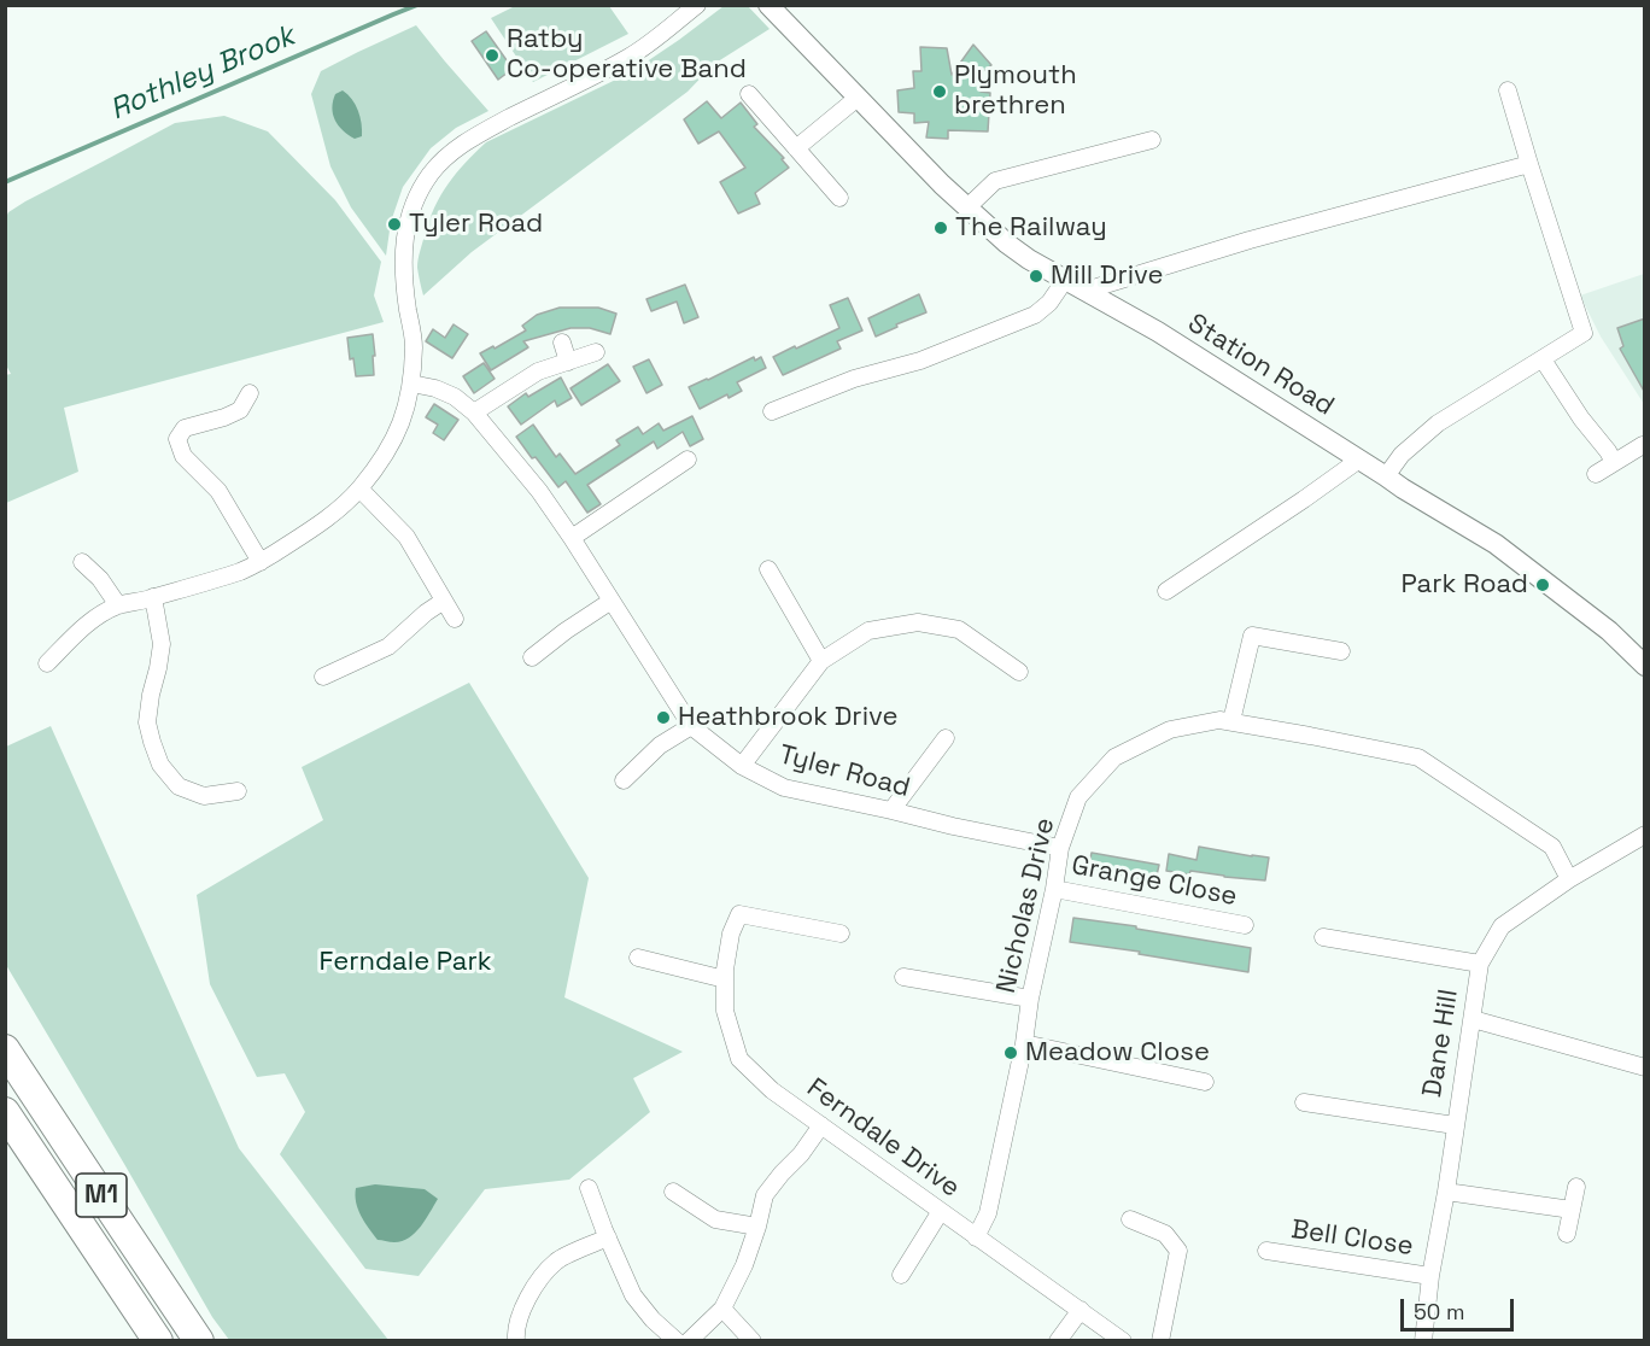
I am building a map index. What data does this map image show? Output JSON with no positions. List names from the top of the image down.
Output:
{
  "streets": {
    "highway": ["M1"],
    "street": [
      "Station Road",
      "Tyler Road",
      "Grange Close",
      "Nicholas Drive",
      "Dane Hill",
      "Ferndale Drive",
      "Bell Close"
    ]
  },
  "crossings": [
    ["Tyler Road", "Nicholas Drive"],
    ["Grange Close", "Nicholas Drive"],
    ["Nicholas Drive", "Dane Hill"],
    ["Nicholas Drive", "Ferndale Drive"],
    ["Dane Hill", "Bell Close"]
  ],
  "water": ["Rothley Brook"],
  "parks": ["Ferndale Park"],
  "places": [
    "Ratby Co-operative Band",
    "Plymouth brethren",
    "Tyler Road",
    "The Railway",
    "Mill Drive",
    "Park Road",
    "Heathbrook Drive",
    "Meadow Close"
  ],
  "scale_bar": "50 m"
}
